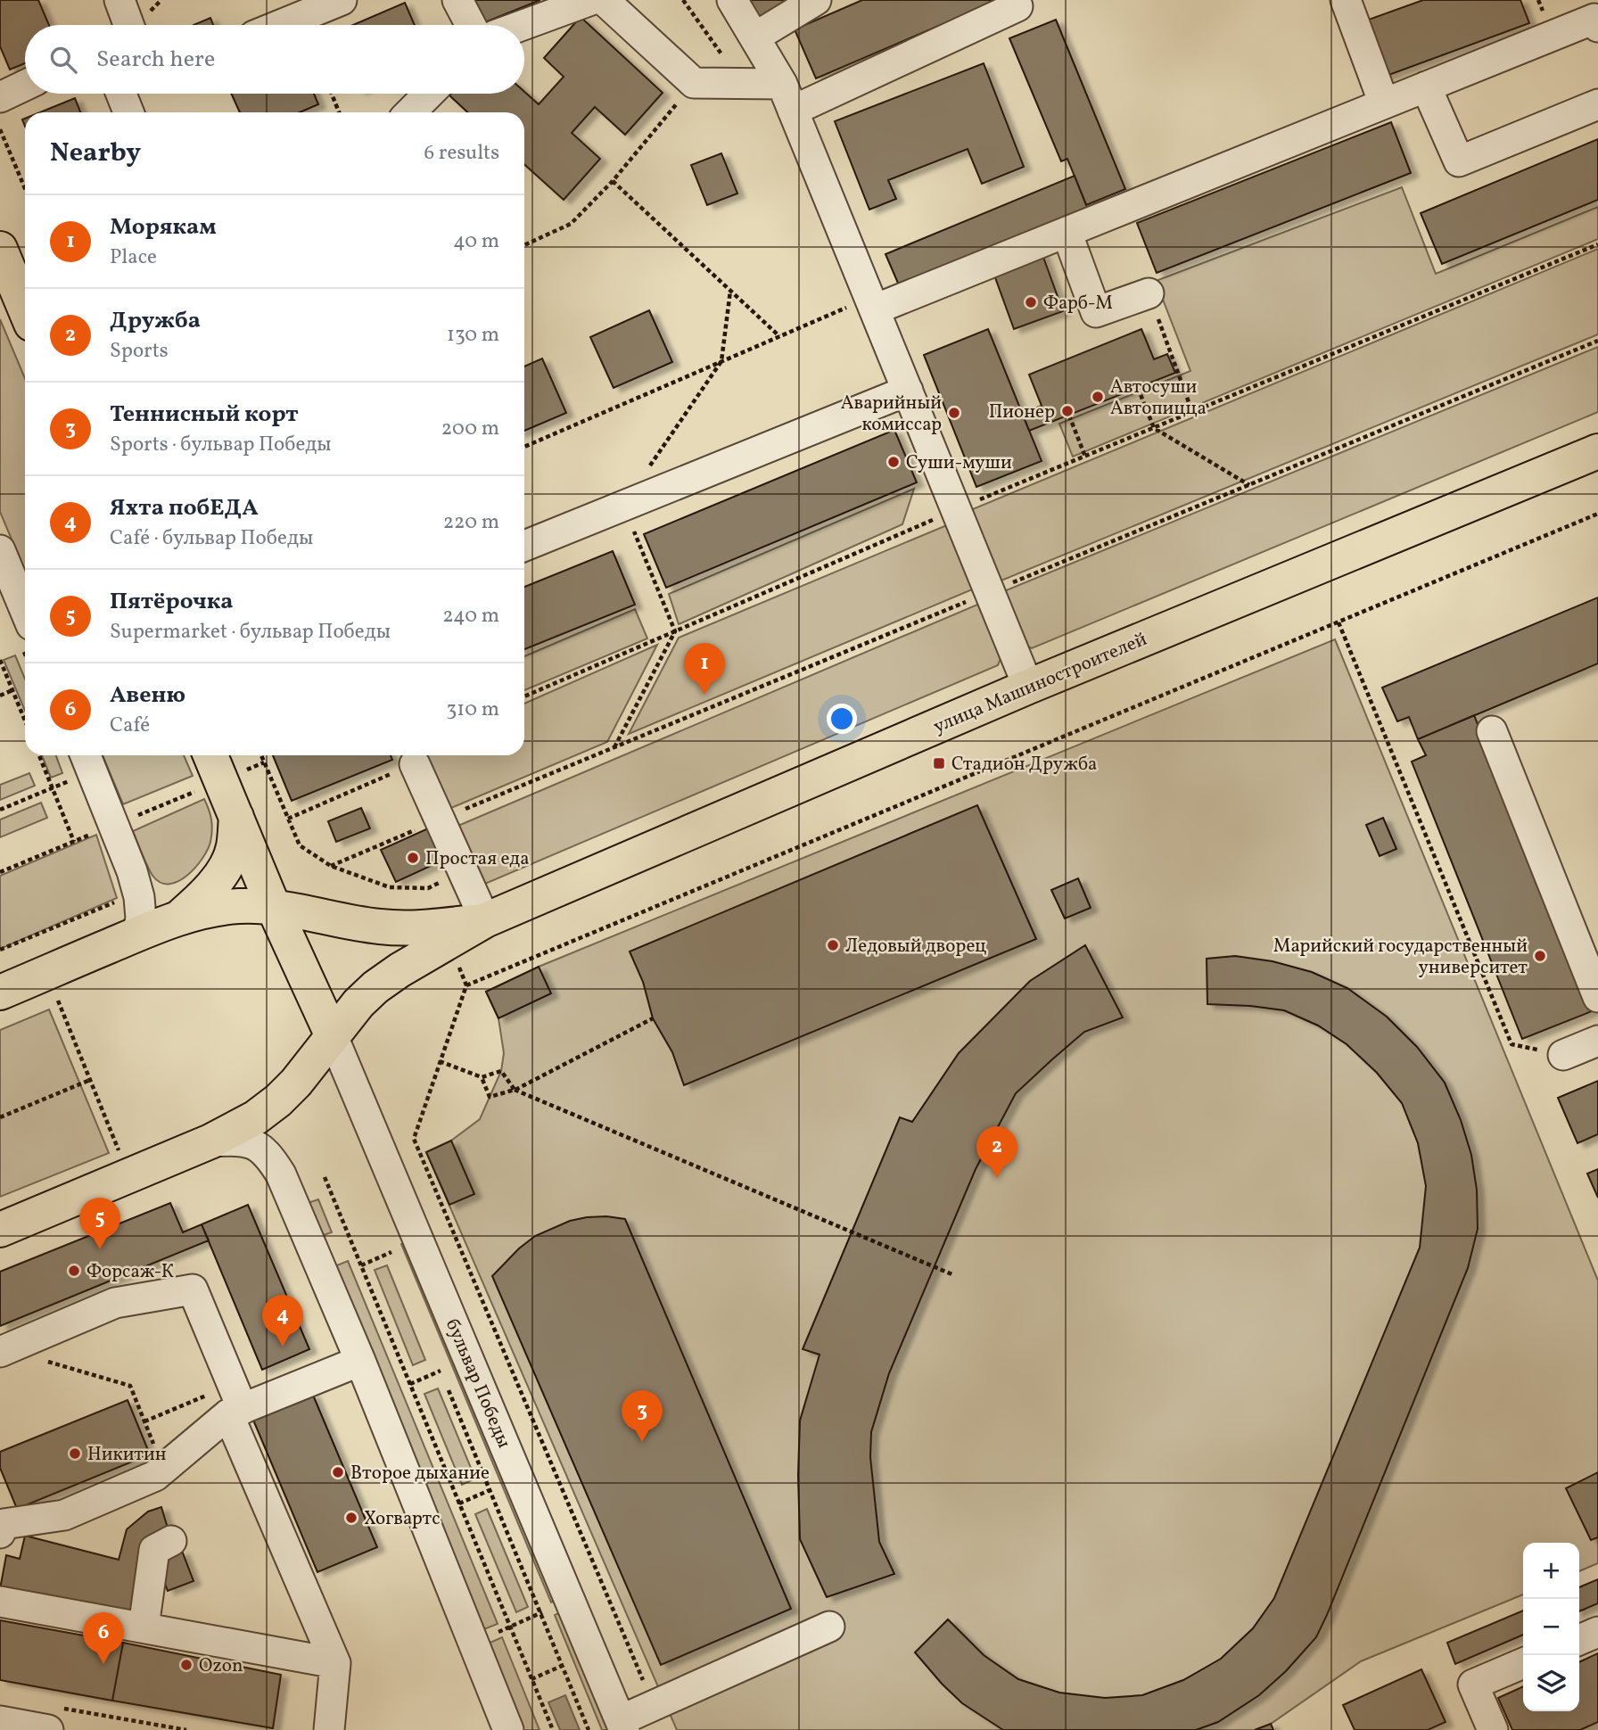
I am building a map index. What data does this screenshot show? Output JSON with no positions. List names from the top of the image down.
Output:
{
  "streets": {
    "main road": ["улица Машиностроителей"],
    "street": ["бульвар Победы"]
  },
  "crossings": [
    ["улица Машиностроителей", "бульвар Победы"]
  ],
  "places": {
    "other": [
      "Фарб-М",
      "Автосуши Автопицца",
      "Пионер",
      "Аварийный комиссар",
      "Суши-муши",
      "Простая еда",
      "Ледовый дворец",
      "Марийский государственный университет",
      "Форсаж-К",
      "Никитин",
      "Второе дыхание",
      "Хогвартс",
      "Ozon"
    ],
    "transit": ["Стадион Дружба"]
  },
  "page": {
    "search": "Search here",
    "heading": ["Nearby", "6 results"],
    "list": [
      {
        "mark": "1",
        "name": "Морякам",
        "note": "Place",
        "value": "40 m"
      },
      {
        "mark": "2",
        "name": "Дружба",
        "note": "Sports",
        "value": "130 m"
      },
      {
        "mark": "3",
        "name": "Теннисный корт",
        "note": "Sports · бульвар Победы",
        "value": "200 m"
      },
      {
        "mark": "4",
        "name": "Яхта побЕДА",
        "note": "Café · бульвар Победы",
        "value": "220 m"
      },
      {
        "mark": "5",
        "name": "Пятёрочка",
        "note": "Supermarket · бульвар Победы",
        "value": "240 m"
      },
      {
        "mark": "6",
        "name": "Авеню",
        "note": "Café",
        "value": "310 m"
      }
    ],
    "pins": [
      "1",
      "2",
      "5",
      "4",
      "3",
      "6"
    ],
    "map_buttons": ["+", "−"]
  }
}
